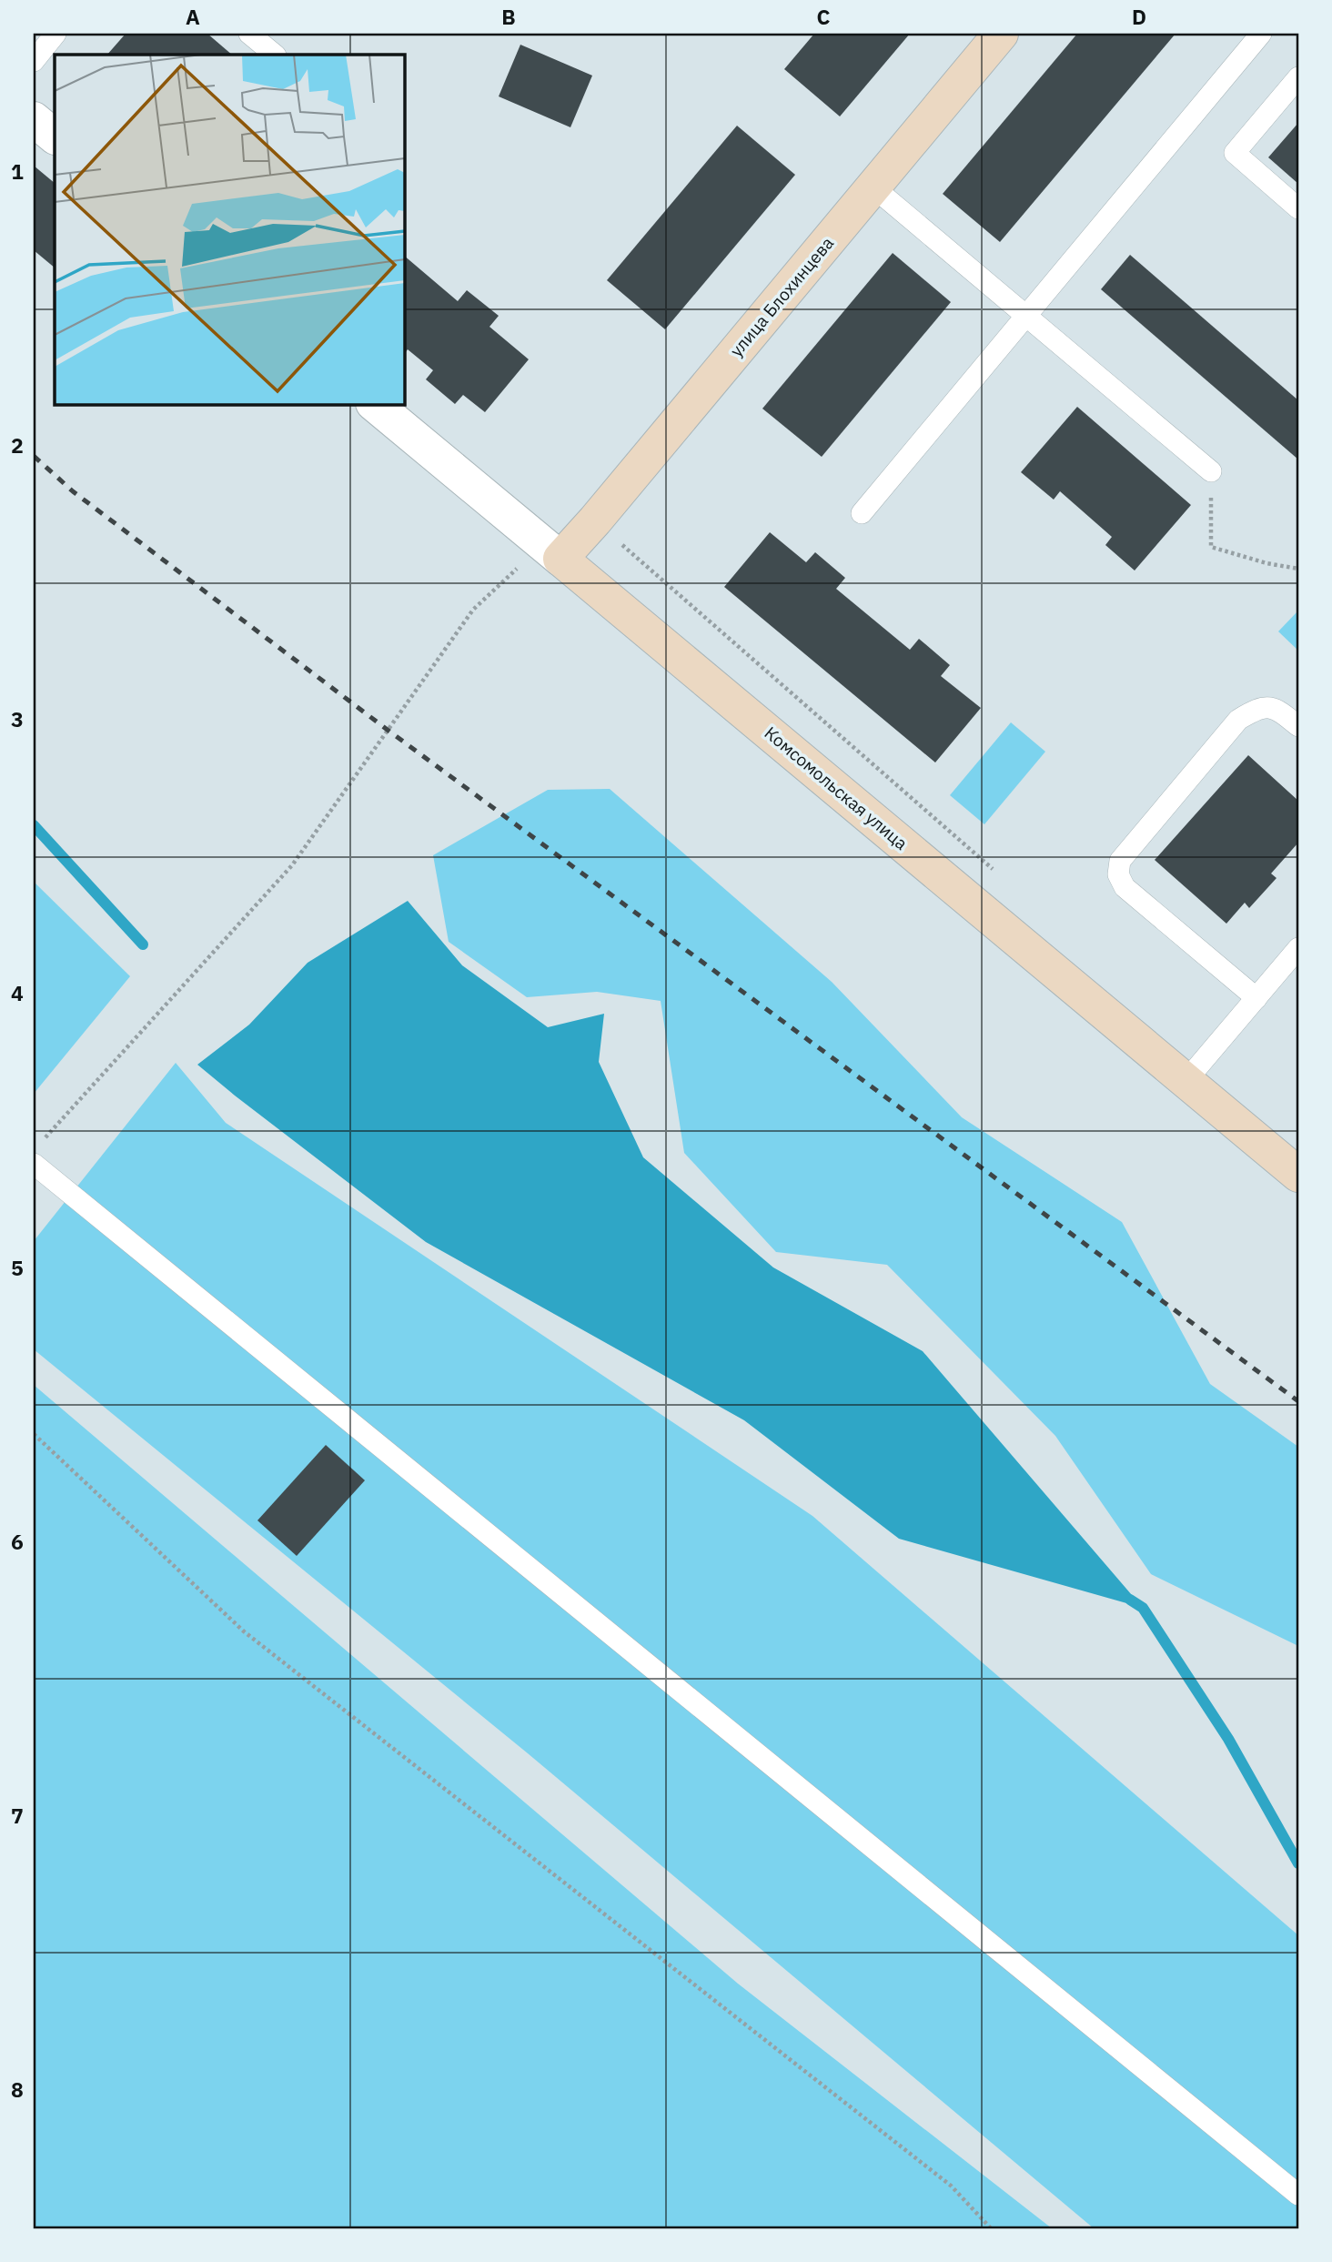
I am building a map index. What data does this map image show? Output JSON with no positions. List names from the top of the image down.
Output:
{
  "streets": {
    "street": ["улица Блохинцева", "Комсомольская улица"]
  },
  "crossings": [
    ["улица Блохинцева", "Комсомольская улица"]
  ],
  "grid": {
    "columns": [
      "A",
      "B",
      "C",
      "D"
    ],
    "rows": [
      "1",
      "2",
      "3",
      "4",
      "5",
      "6",
      "7",
      "8"
    ]
  }
}
